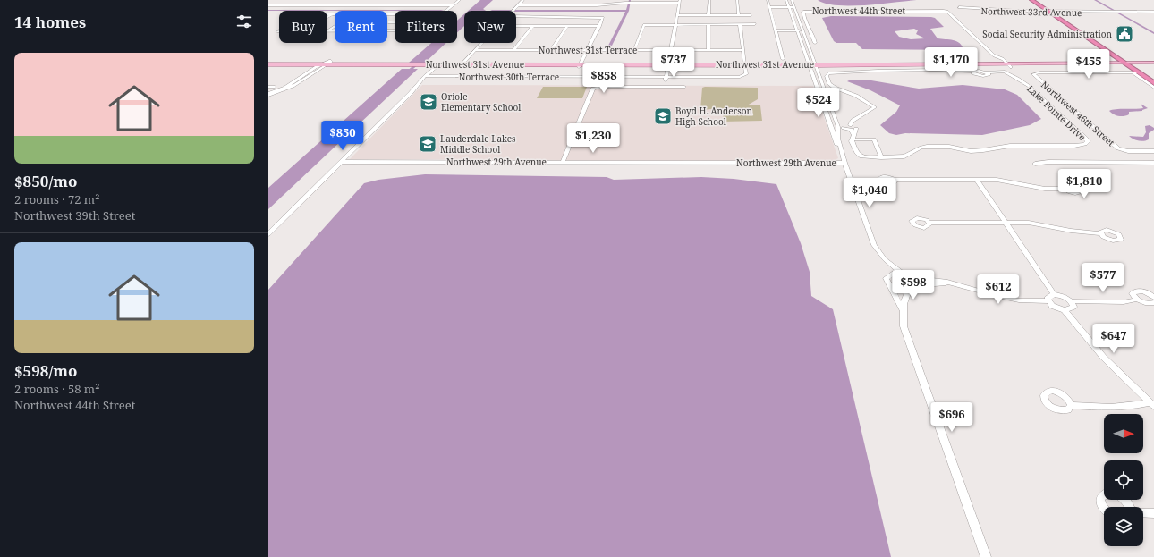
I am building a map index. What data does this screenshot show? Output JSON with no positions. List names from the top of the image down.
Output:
{
  "streets": {
    "main road": ["Northwest 31st Avenue"],
    "street": [
      "Northwest 44th Street",
      "Northwest 33rd Avenue",
      "Northwest 31st Terrace",
      "Northwest 30th Terrace",
      "Lake Pointe Drive",
      "Northwest 46th Street",
      "Northwest 29th Avenue"
    ]
  },
  "crossings": [
    ["Northwest 44th Street", "Northwest 31st Avenue"],
    ["Northwest 44th Street", "Northwest 29th Avenue"],
    ["Northwest 31st Avenue", "Northwest 30th Terrace"]
  ],
  "places": {
    "public building": ["Social Security Administration"],
    "school or university": ["Oriole Elementary School", "Boyd H. Anderson High School", "Lauderdale Lakes Middle School"]
  },
  "north": "right",
  "page": {
    "heading": "14 homes",
    "chip": [
      "Buy",
      "Rent",
      "Filters",
      "New"
    ],
    "list": [
      {
        "name": "$850/mo",
        "note": "2 rooms · 72 m² · Northwest 39th Street"
      },
      {
        "name": "$598/mo",
        "note": "2 rooms · 58 m² · Northwest 44th Street"
      }
    ],
    "price": [
      "$737",
      "$1,170",
      "$455",
      "$858",
      "$524",
      "$850",
      "$1,230",
      "$1,810",
      "$1,040",
      "$577",
      "$598",
      "$612",
      "$647",
      "$696"
    ]
  }
}
